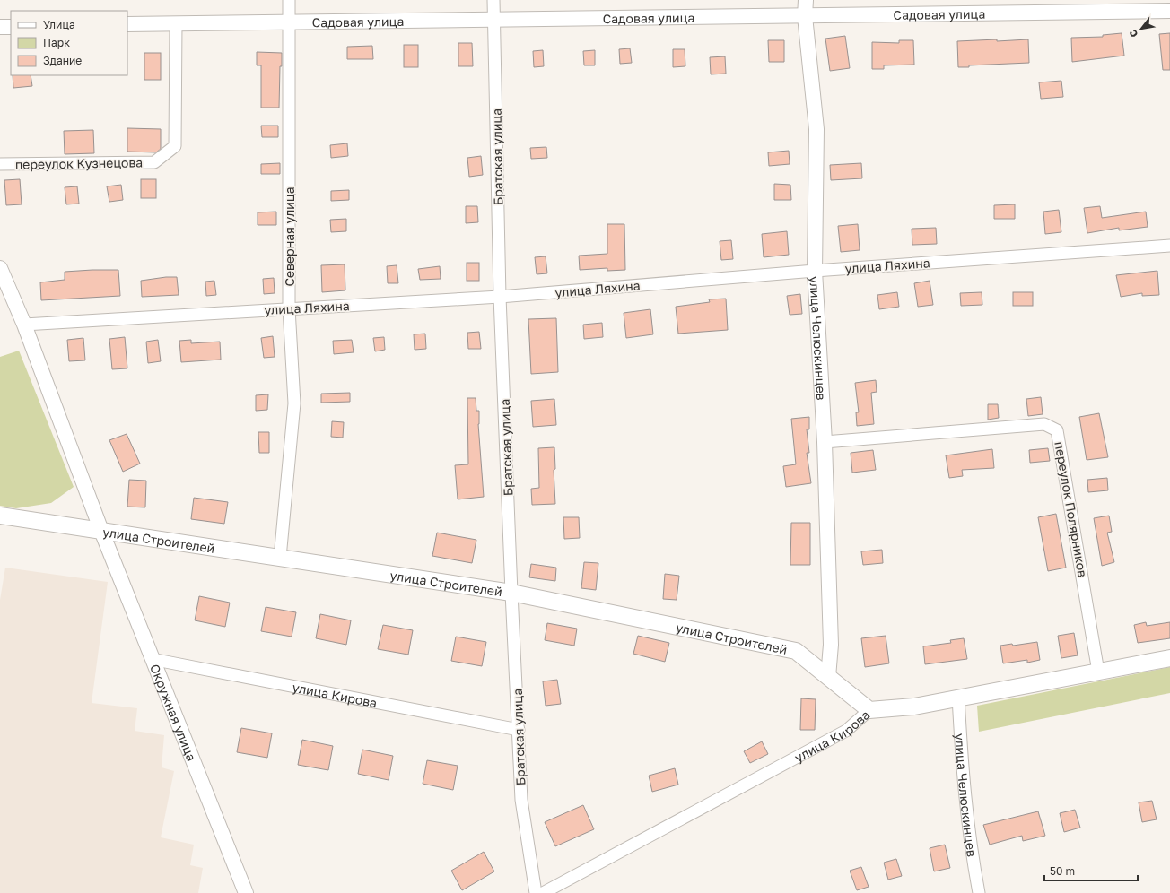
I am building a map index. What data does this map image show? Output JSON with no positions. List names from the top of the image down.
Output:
{
  "streets": {
    "main road": ["улица Строителей", "улица Кирова"],
    "street": [
      "Садовая улица",
      "Братская улица",
      "переулок Кузнецова",
      "Северная улица",
      "улица Ляхина",
      "улица Челюскинцев",
      "переулок Полярников",
      "Окружная улица"
    ]
  },
  "crossings": [
    ["Садовая улица", "Братская улица"],
    ["Садовая улица", "переулок Кузнецова"],
    ["Садовая улица", "Северная улица"],
    ["Садовая улица", "улица Челюскинцев"],
    ["Братская улица", "улица Ляхина"],
    ["Братская улица", "улица Строителей"],
    ["Братская улица", "улица Кирова"],
    ["Северная улица", "улица Ляхина"],
    ["Северная улица", "улица Строителей"],
    ["улица Ляхина", "улица Челюскинцев"],
    ["улица Ляхина", "Окружная улица"],
    ["улица Челюскинцев", "переулок Полярников"],
    ["улица Челюскинцев", "улица Строителей"],
    ["улица Челюскинцев", "улица Кирова"],
    ["переулок Полярников", "улица Кирова"],
    ["улица Строителей", "улица Кирова"],
    ["улица Строителей", "Окружная улица"],
    ["улица Кирова", "Окружная улица"]
  ],
  "legend": ["Улица", "Парк", "Здание"],
  "scale_bar": "50 m",
  "north": "bottom left"
}
